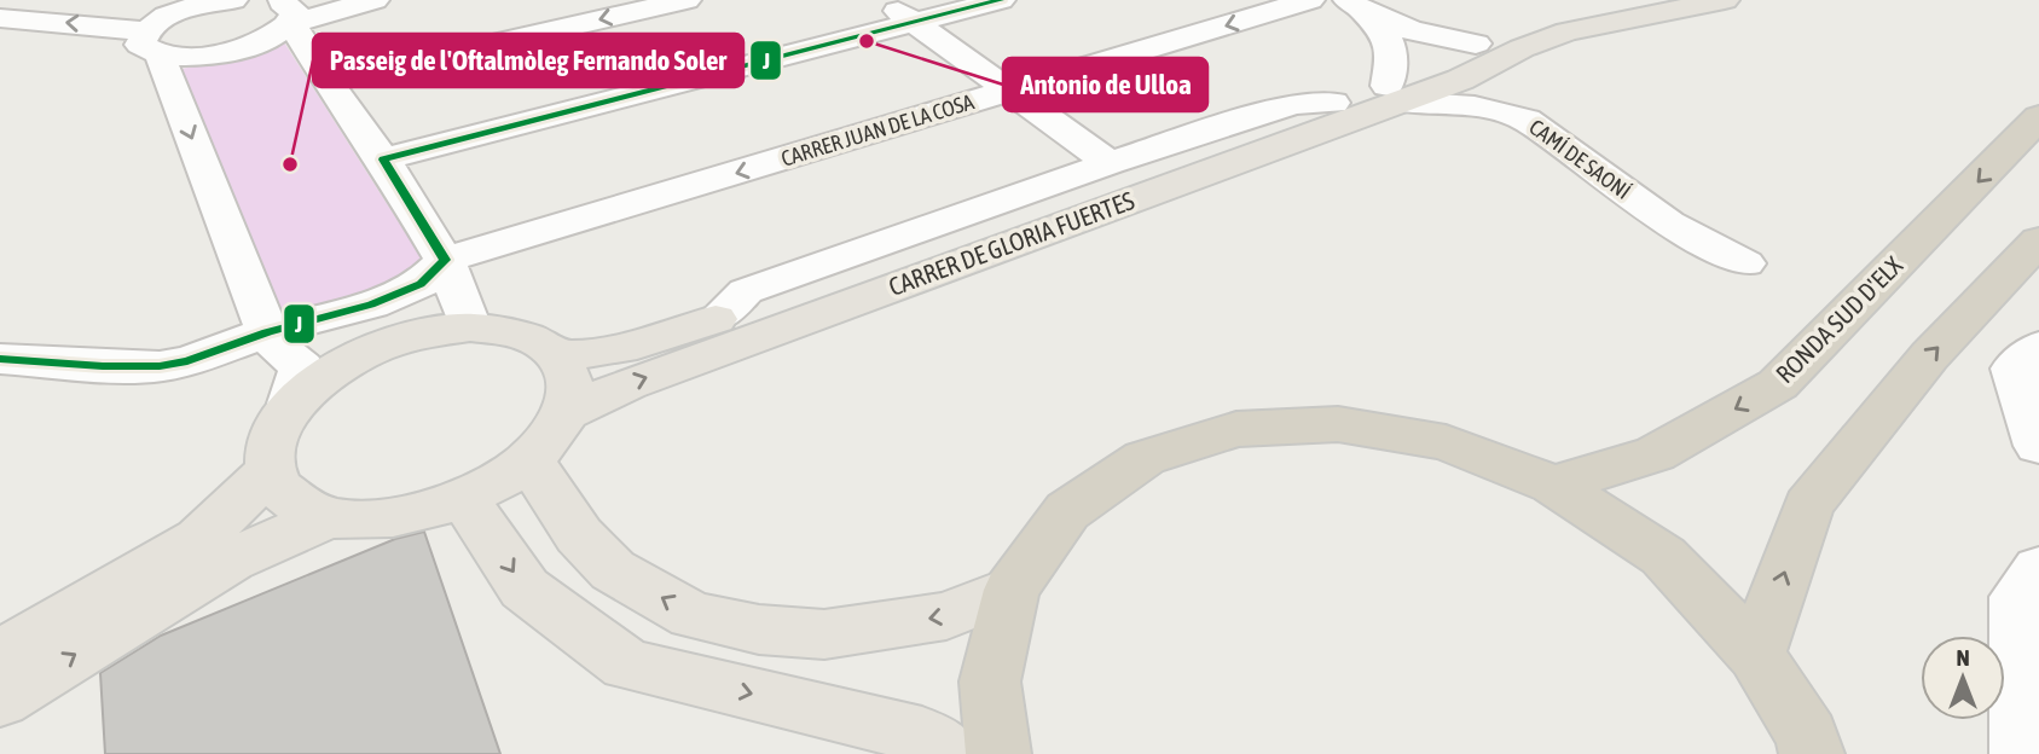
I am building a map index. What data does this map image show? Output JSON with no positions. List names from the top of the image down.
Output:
{
  "streets": {
    "highway": ["RONDA SUD D'ELX"],
    "main road": ["CARRER DE GLORIA FUERTES"],
    "street": ["CARRER JUAN DE LA COSA", "CAMÍ DE SAONÍ"]
  },
  "crossings": [
    ["CAMÍ DE SAONÍ", "CARRER DE GLORIA FUERTES"]
  ],
  "places": ["Antonio de Ulloa", "Passeig de l'Oftalmòleg Fernando Soler"],
  "lines": ["transit line J"],
  "north": "top"
}
